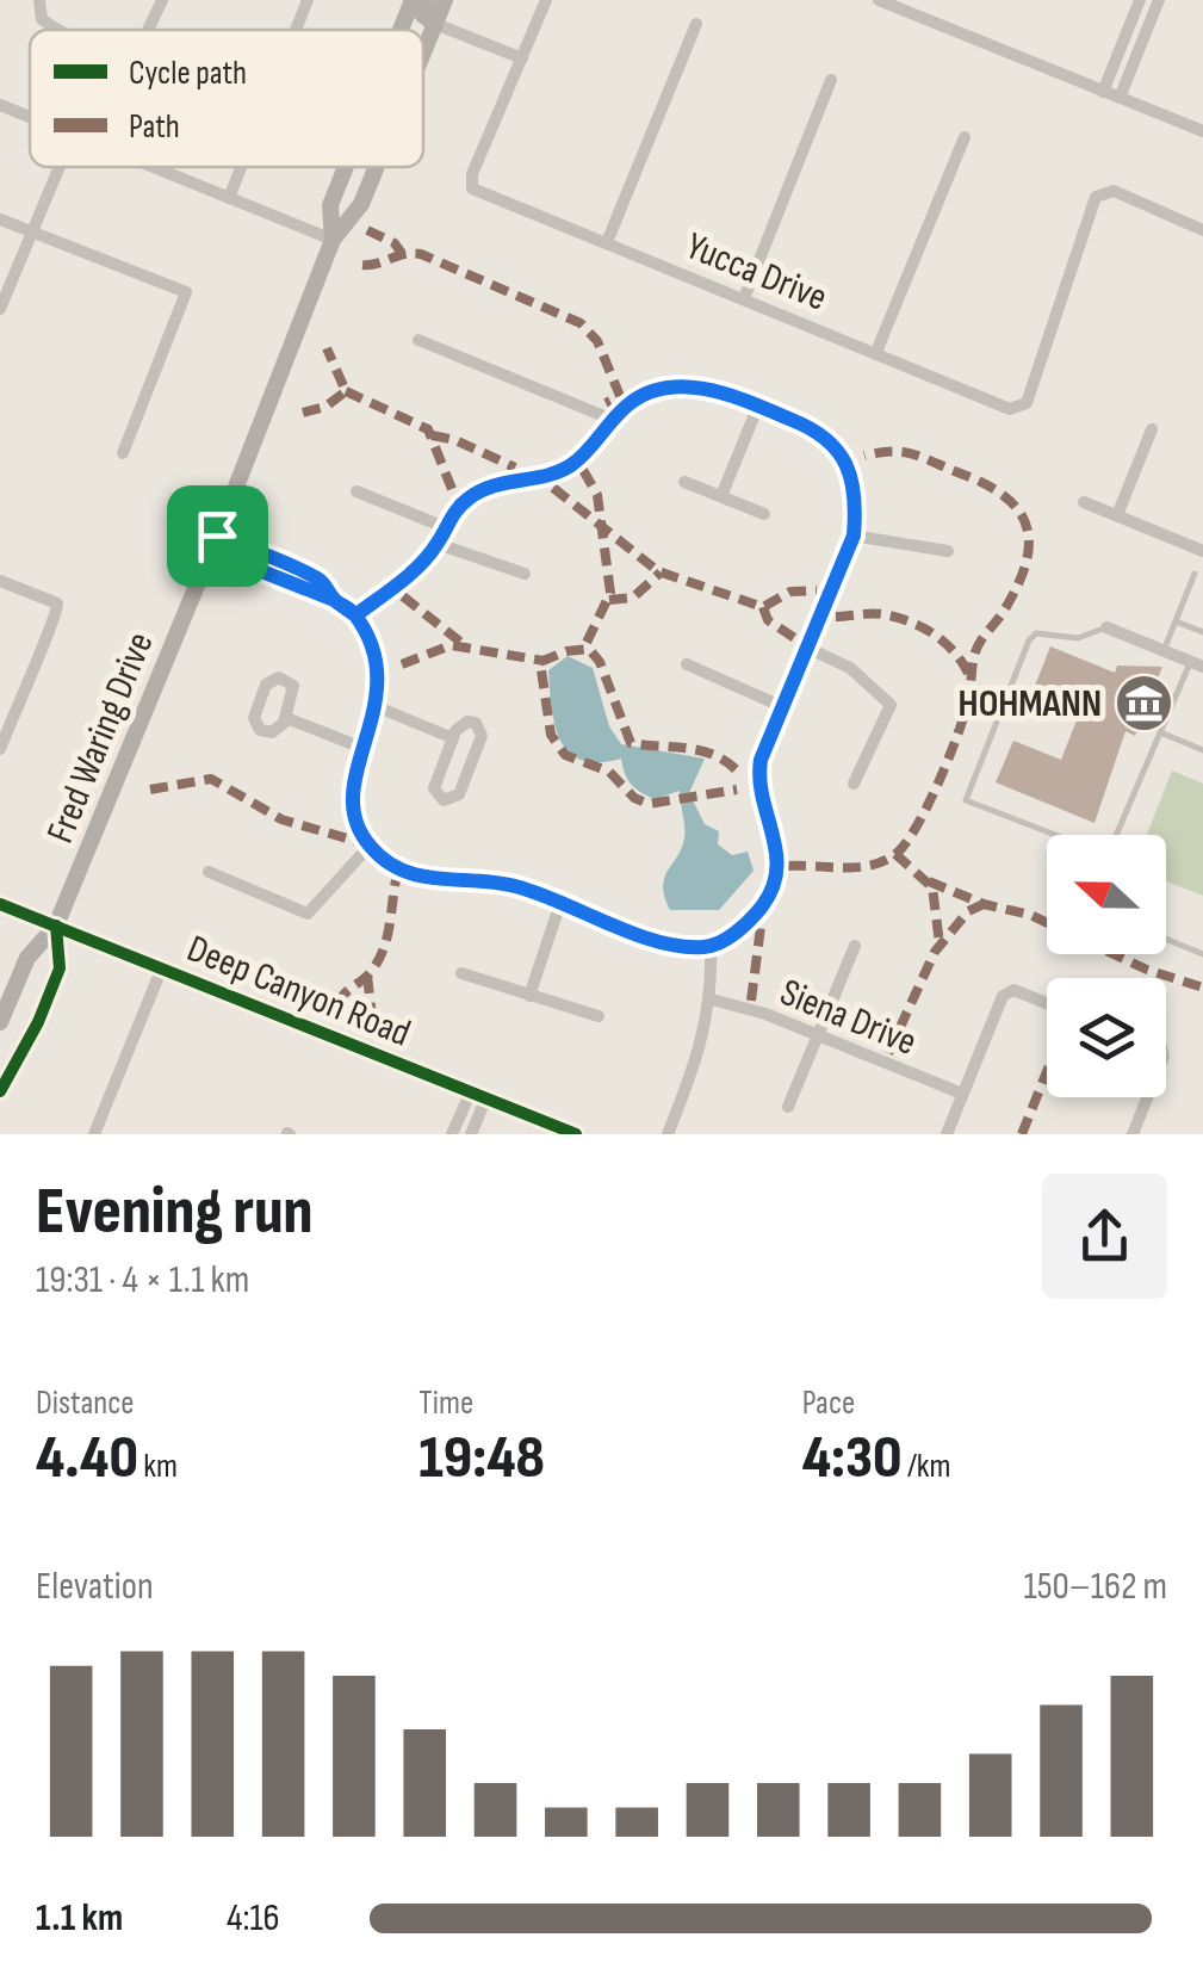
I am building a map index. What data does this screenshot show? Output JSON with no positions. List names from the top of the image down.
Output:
{
  "streets": {
    "main road": ["Fred Waring Drive"],
    "street": ["Yucca Drive", "Deep Canyon Road", "Siena Drive"]
  },
  "crossings": [
    ["Fred Waring Drive", "Deep Canyon Road"]
  ],
  "places": {
    "museum": ["HOHMANN"]
  },
  "legend": ["Cycle path", "Path"],
  "north": "left",
  "page": {
    "heading": ["Evening run", "19:31 · 4 × 1.1 km"],
    "stats": [
      ["Distance", "4.40 km"],
      ["Time", "19:48"],
      ["Pace", "4:30 /km"]
    ],
    "chart": ["Elevation", "150–162 m"],
    "list": [
      {
        "name": "1.1 km",
        "note": "4:16"
      }
    ]
  }
}
